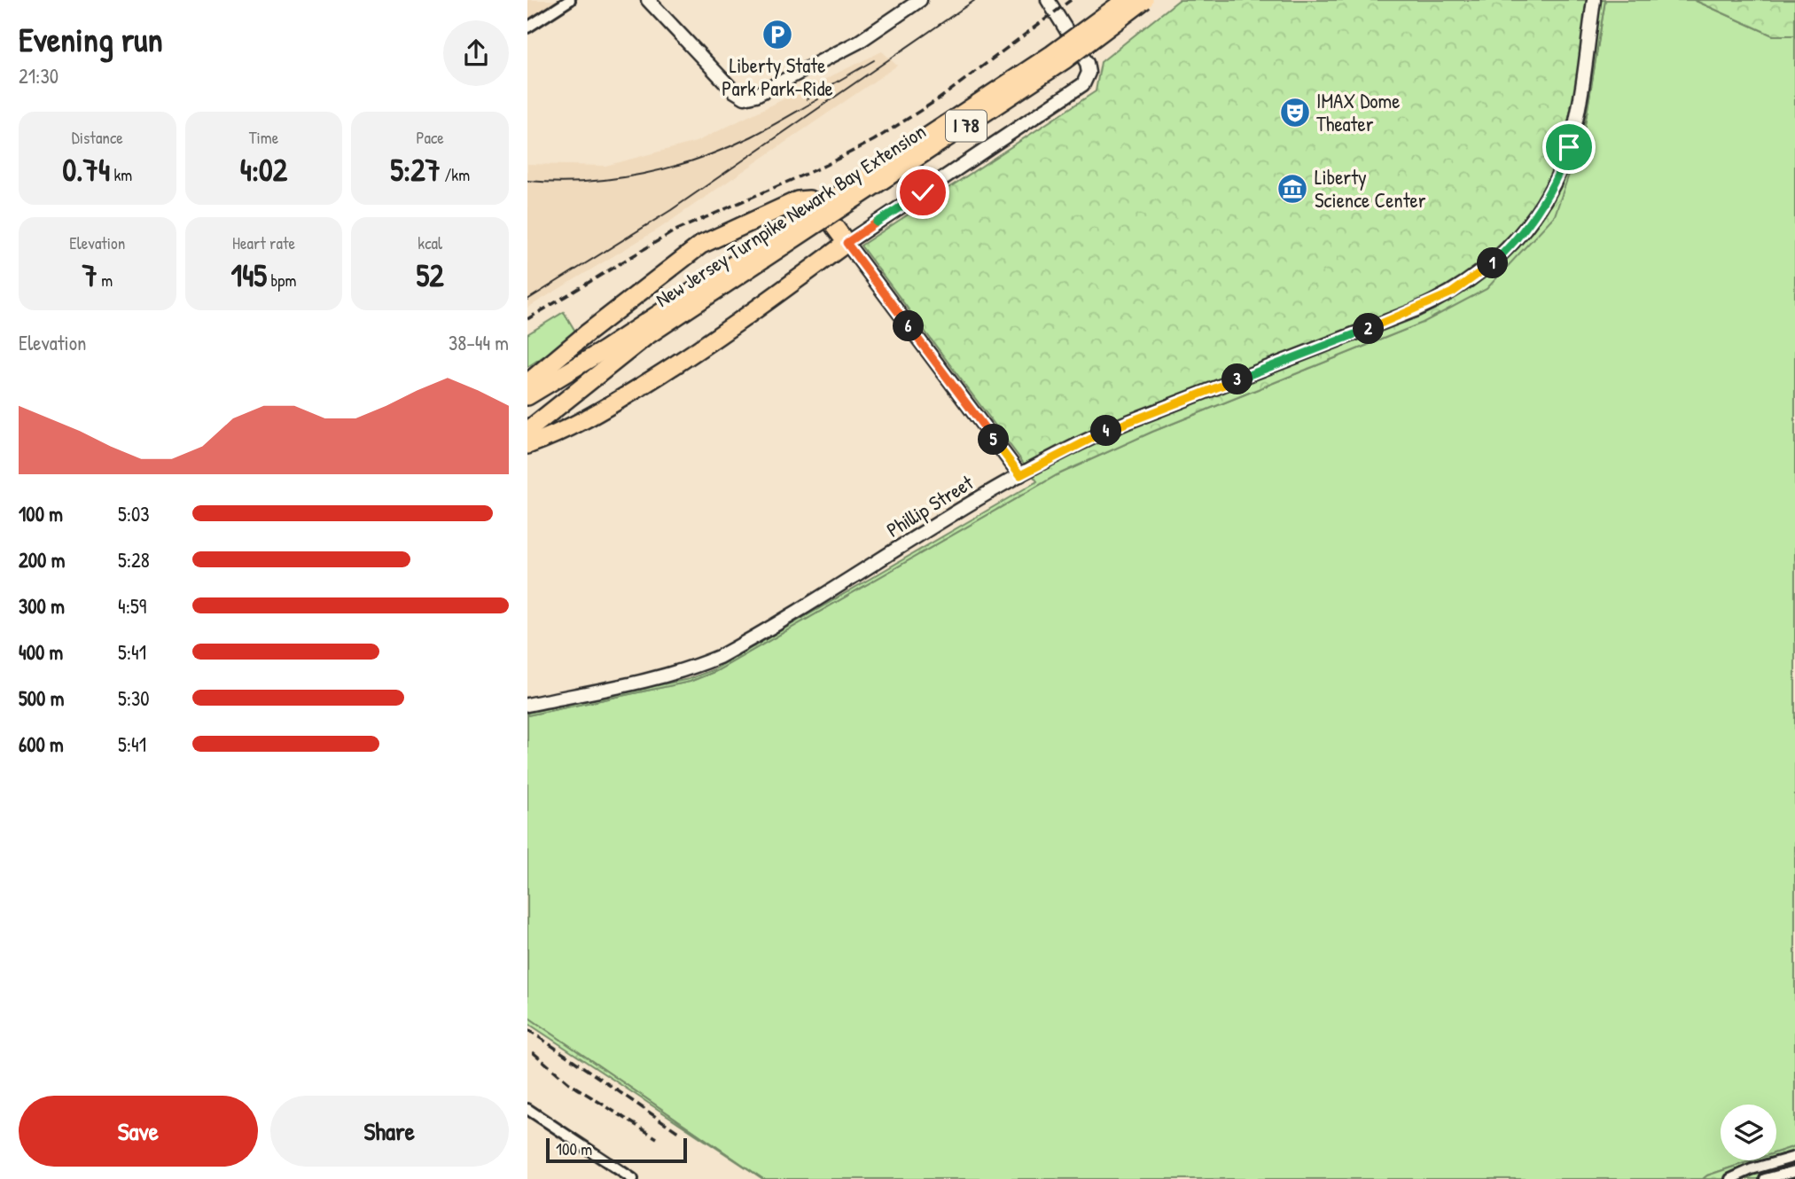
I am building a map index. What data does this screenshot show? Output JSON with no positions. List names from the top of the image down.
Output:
{
  "streets": {
    "highway": ["I 78", "New Jersey Turnpike Newark Bay Extension"],
    "street": ["Phillip Street"]
  },
  "places": {
    "parking": ["Liberty State Park Park-Ride"],
    "theatre": ["IMAX Dome Theater"],
    "museum": ["Liberty Science Center"]
  },
  "scale_bar": "100 m",
  "page": {
    "heading": ["Evening run", "21:30"],
    "stats": [
      ["Distance", "0.74 km"],
      ["Time", "4:02"],
      ["Pace", "5:27 /km"],
      ["Elevation", "7 m"],
      ["Heart rate", "145 bpm"],
      ["kcal", "52"]
    ],
    "pins": [
      "1",
      "6",
      "2",
      "3",
      "4",
      "5"
    ],
    "chart": ["Elevation", "38–44 m"],
    "list": [
      {
        "name": "100 m",
        "note": "5:03"
      },
      {
        "name": "200 m",
        "note": "5:28"
      },
      {
        "name": "300 m",
        "note": "4:59"
      },
      {
        "name": "400 m",
        "note": "5:41"
      },
      {
        "name": "500 m",
        "note": "5:30"
      },
      {
        "name": "600 m",
        "note": "5:41"
      }
    ],
    "buttons": ["Save", "Share"],
    "scale": "100 m"
  }
}
